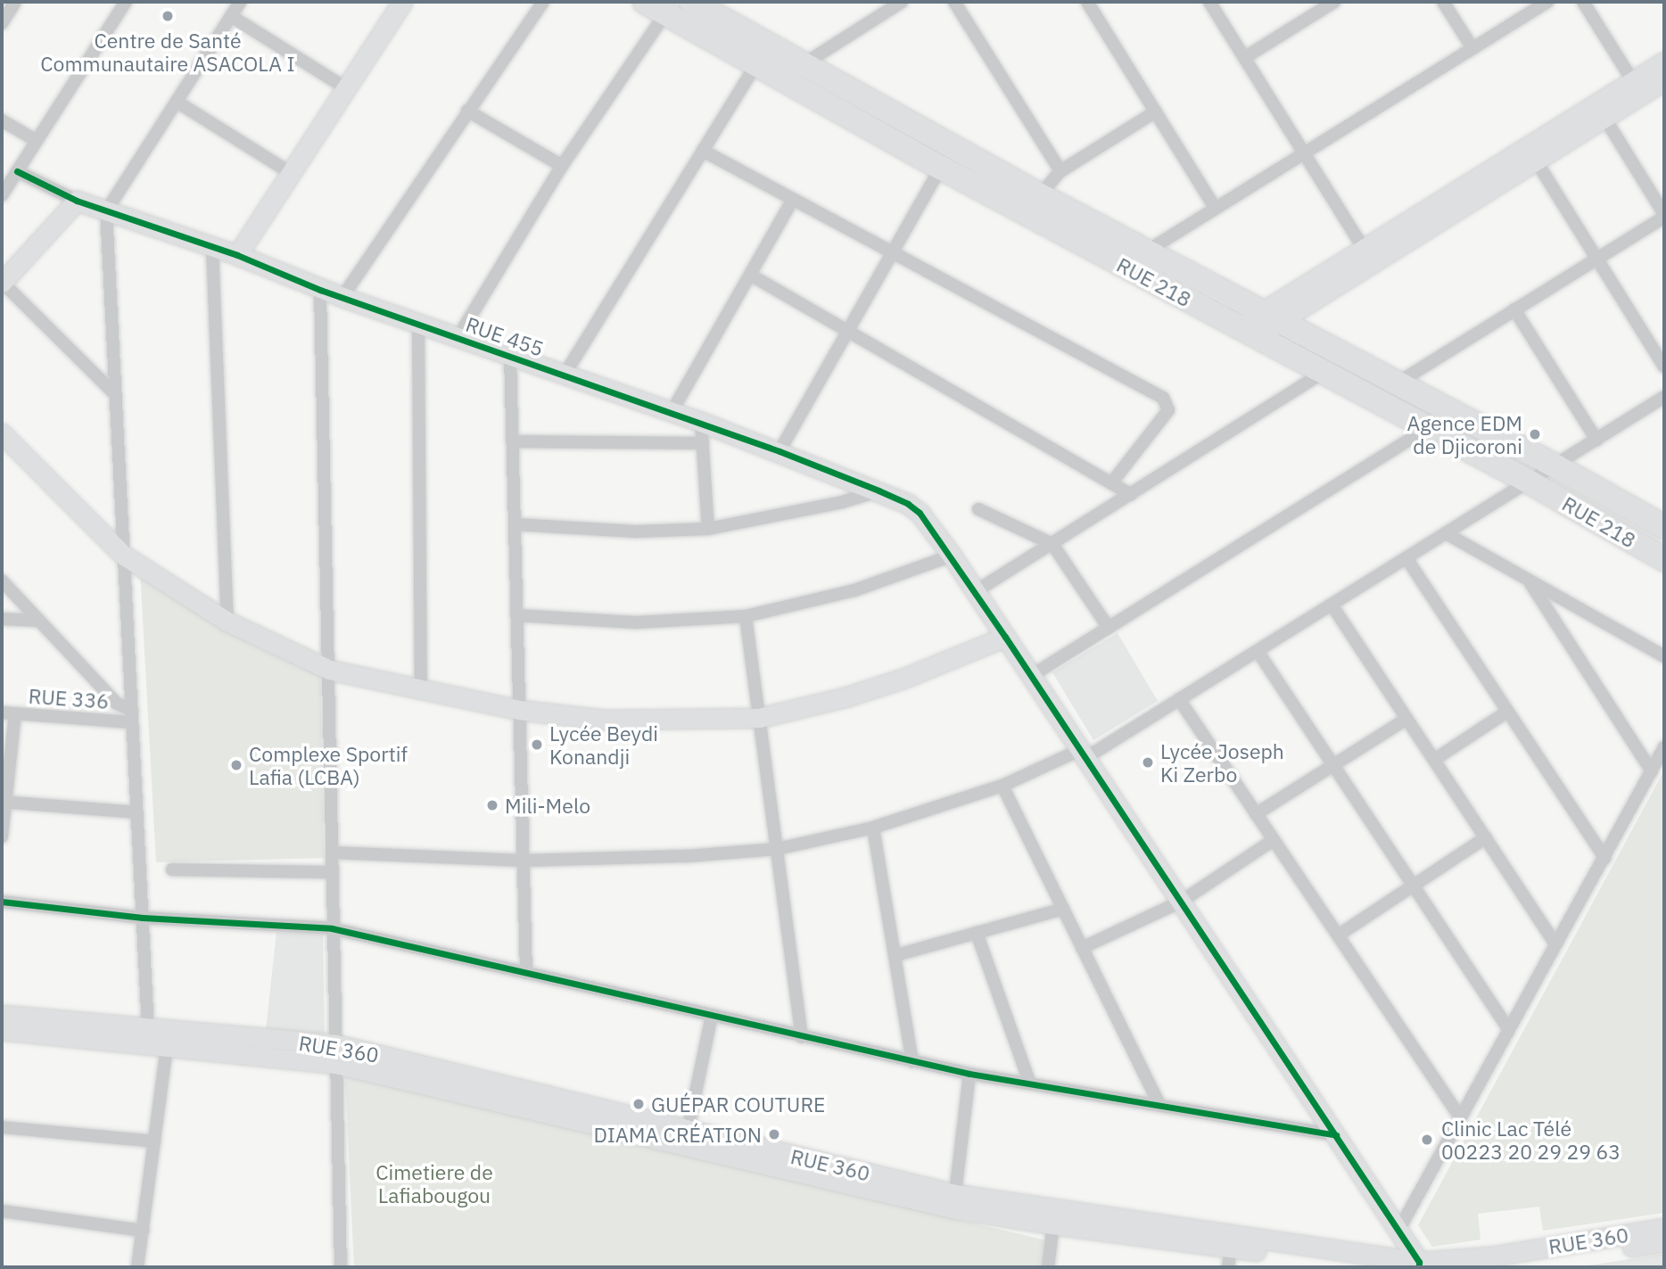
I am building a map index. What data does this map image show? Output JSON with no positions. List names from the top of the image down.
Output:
{
  "streets": {
    "highway": ["RUE 218"],
    "street": ["RUE 455", "RUE 336", "RUE 360"]
  },
  "parks": ["Cimetiere de Lafiabougou"],
  "places": [
    "Centre de Santé Communautaire ASACOLA I",
    "Agence EDM de Djicoroni",
    "Lycée Beydi Konandji",
    "Lycée Joseph Ki Zerbo",
    "Complexe Sportif Lafia (LCBA)",
    "Mili-Melo",
    "GUÉPAR COUTURE",
    "DIAMA CRÉATION",
    "Clinic Lac Télé 00223 20 29 29 63"
  ]
}
